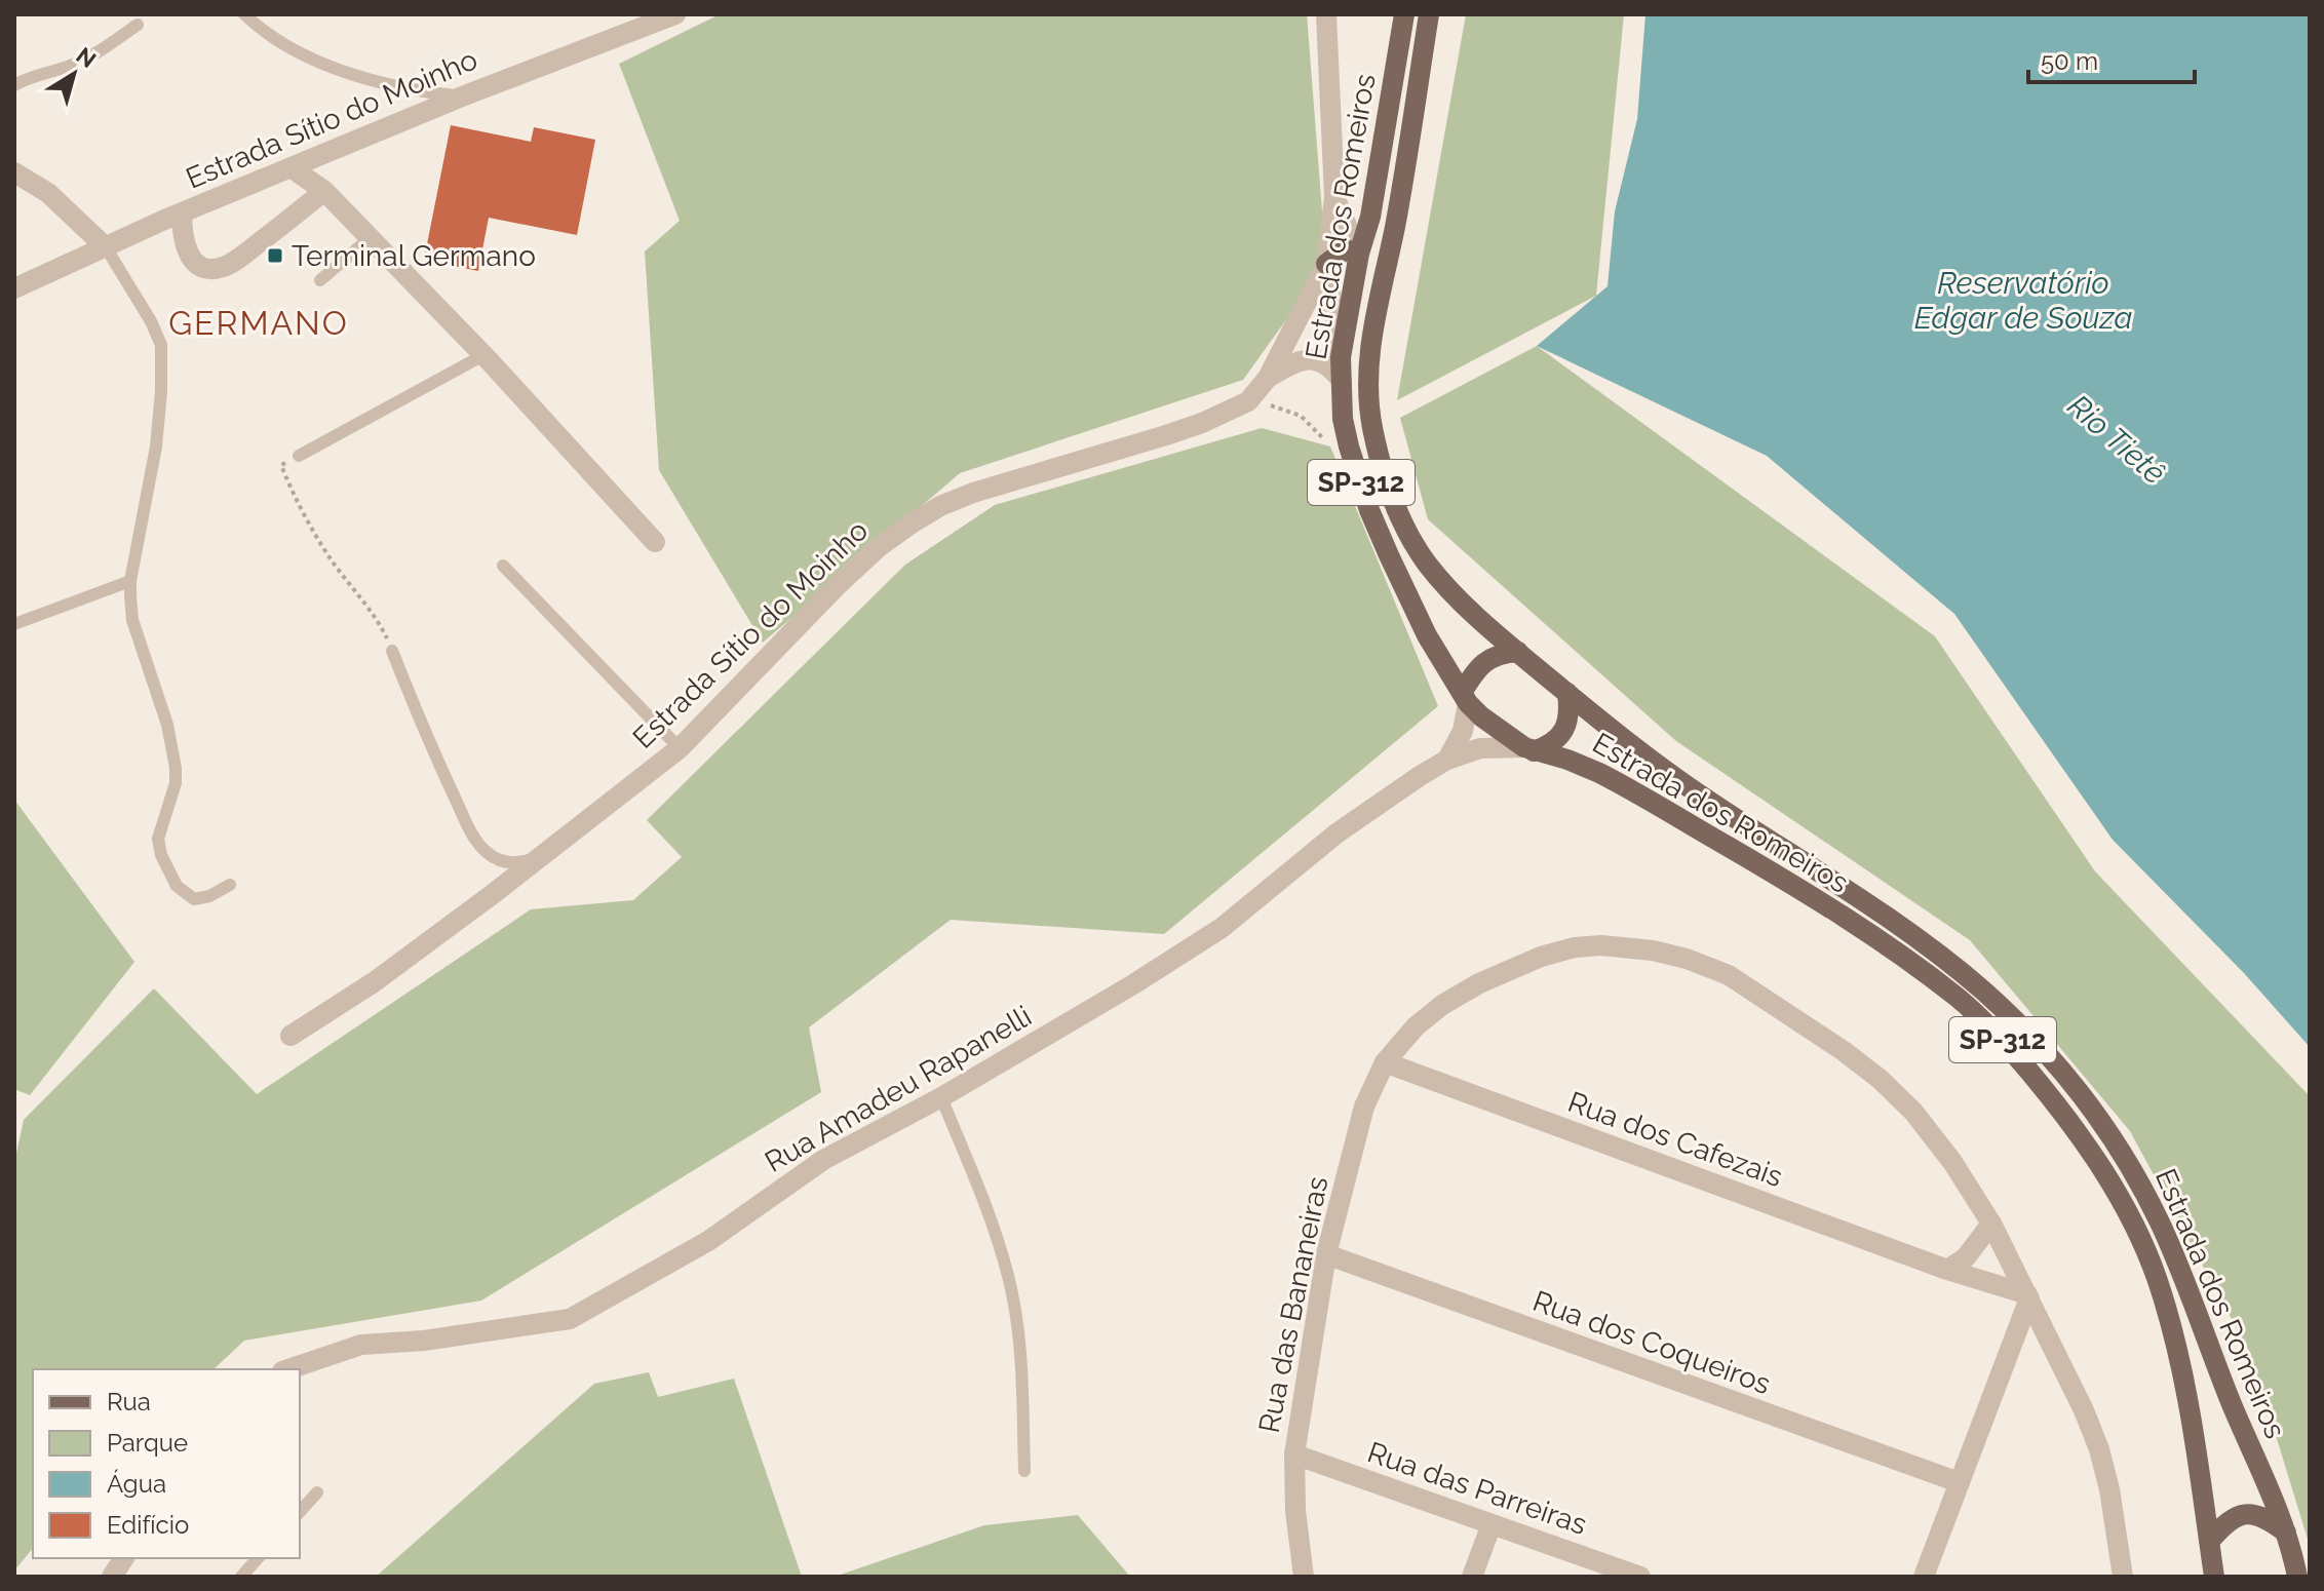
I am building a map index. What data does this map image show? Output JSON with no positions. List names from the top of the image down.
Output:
{
  "streets": {
    "main road": ["Estrada dos Romeiros", "SP-312"],
    "street": [
      "Estrada Sítio do Moinho",
      "Rua Amadeu Rapanelli",
      "Rua dos Cafezais",
      "Rua das Bananeiras",
      "Rua dos Coqueiros",
      "Rua das Parreiras"
    ]
  },
  "crossings": [
    ["Estrada dos Romeiros", "Rua Amadeu Rapanelli"],
    ["Rua dos Cafezais", "Rua das Bananeiras"],
    ["Rua das Bananeiras", "Rua dos Coqueiros"],
    ["Rua das Bananeiras", "Rua das Parreiras"]
  ],
  "districts": ["GERMANO"],
  "water": ["Reservatório Edgar de Souza", "Rio Tietê"],
  "places": {
    "transit": ["Terminal Germano"]
  },
  "legend": [
    "Rua",
    "Parque",
    "Água",
    "Edifício"
  ],
  "scale_bar": "50 m",
  "north": "top right"
}
